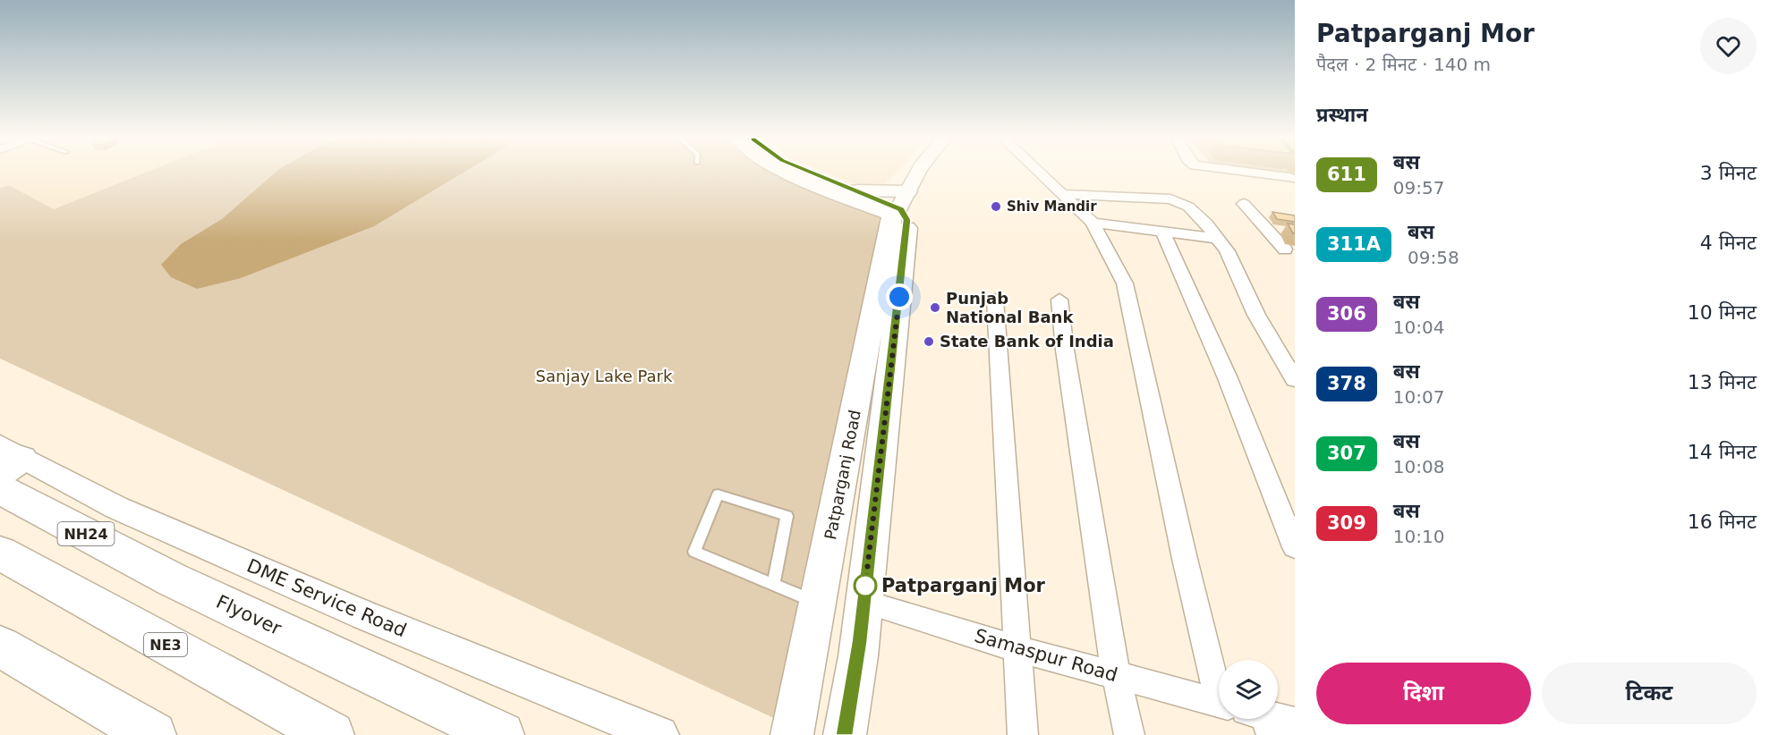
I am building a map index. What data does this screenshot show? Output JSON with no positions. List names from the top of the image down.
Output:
{
  "streets": {
    "highway": ["NH24", "Flyover", "NE3"],
    "main road": ["Patparganj Road"],
    "street": ["DME Service Road", "Samaspur Road"]
  },
  "crossings": [
    ["Patparganj Road", "Samaspur Road"]
  ],
  "parks": ["Sanjay Lake Park"],
  "places": [
    "Shiv Mandir",
    "Punjab National Bank",
    "State Bank of India",
    "Patparganj Mor"
  ],
  "lines": ["bus line 611"],
  "page": {
    "heading": [
      ["Patparganj Mor", "पैदल · 2 मिनट · 140 m"],
      "प्रस्थान"
    ],
    "list": [
      {
        "mark": "611",
        "name": "बस",
        "note": "09:57",
        "value": "3 मिनट"
      },
      {
        "mark": "311A",
        "name": "बस",
        "note": "09:58",
        "value": "4 मिनट"
      },
      {
        "mark": "306",
        "name": "बस",
        "note": "10:04",
        "value": "10 मिनट"
      },
      {
        "mark": "378",
        "name": "बस",
        "note": "10:07",
        "value": "13 मिनट"
      },
      {
        "mark": "307",
        "name": "बस",
        "note": "10:08",
        "value": "14 मिनट"
      },
      {
        "mark": "309",
        "name": "बस",
        "note": "10:10",
        "value": "16 मिनट"
      }
    ],
    "buttons": ["दिशा", "टिकट"]
  }
}
